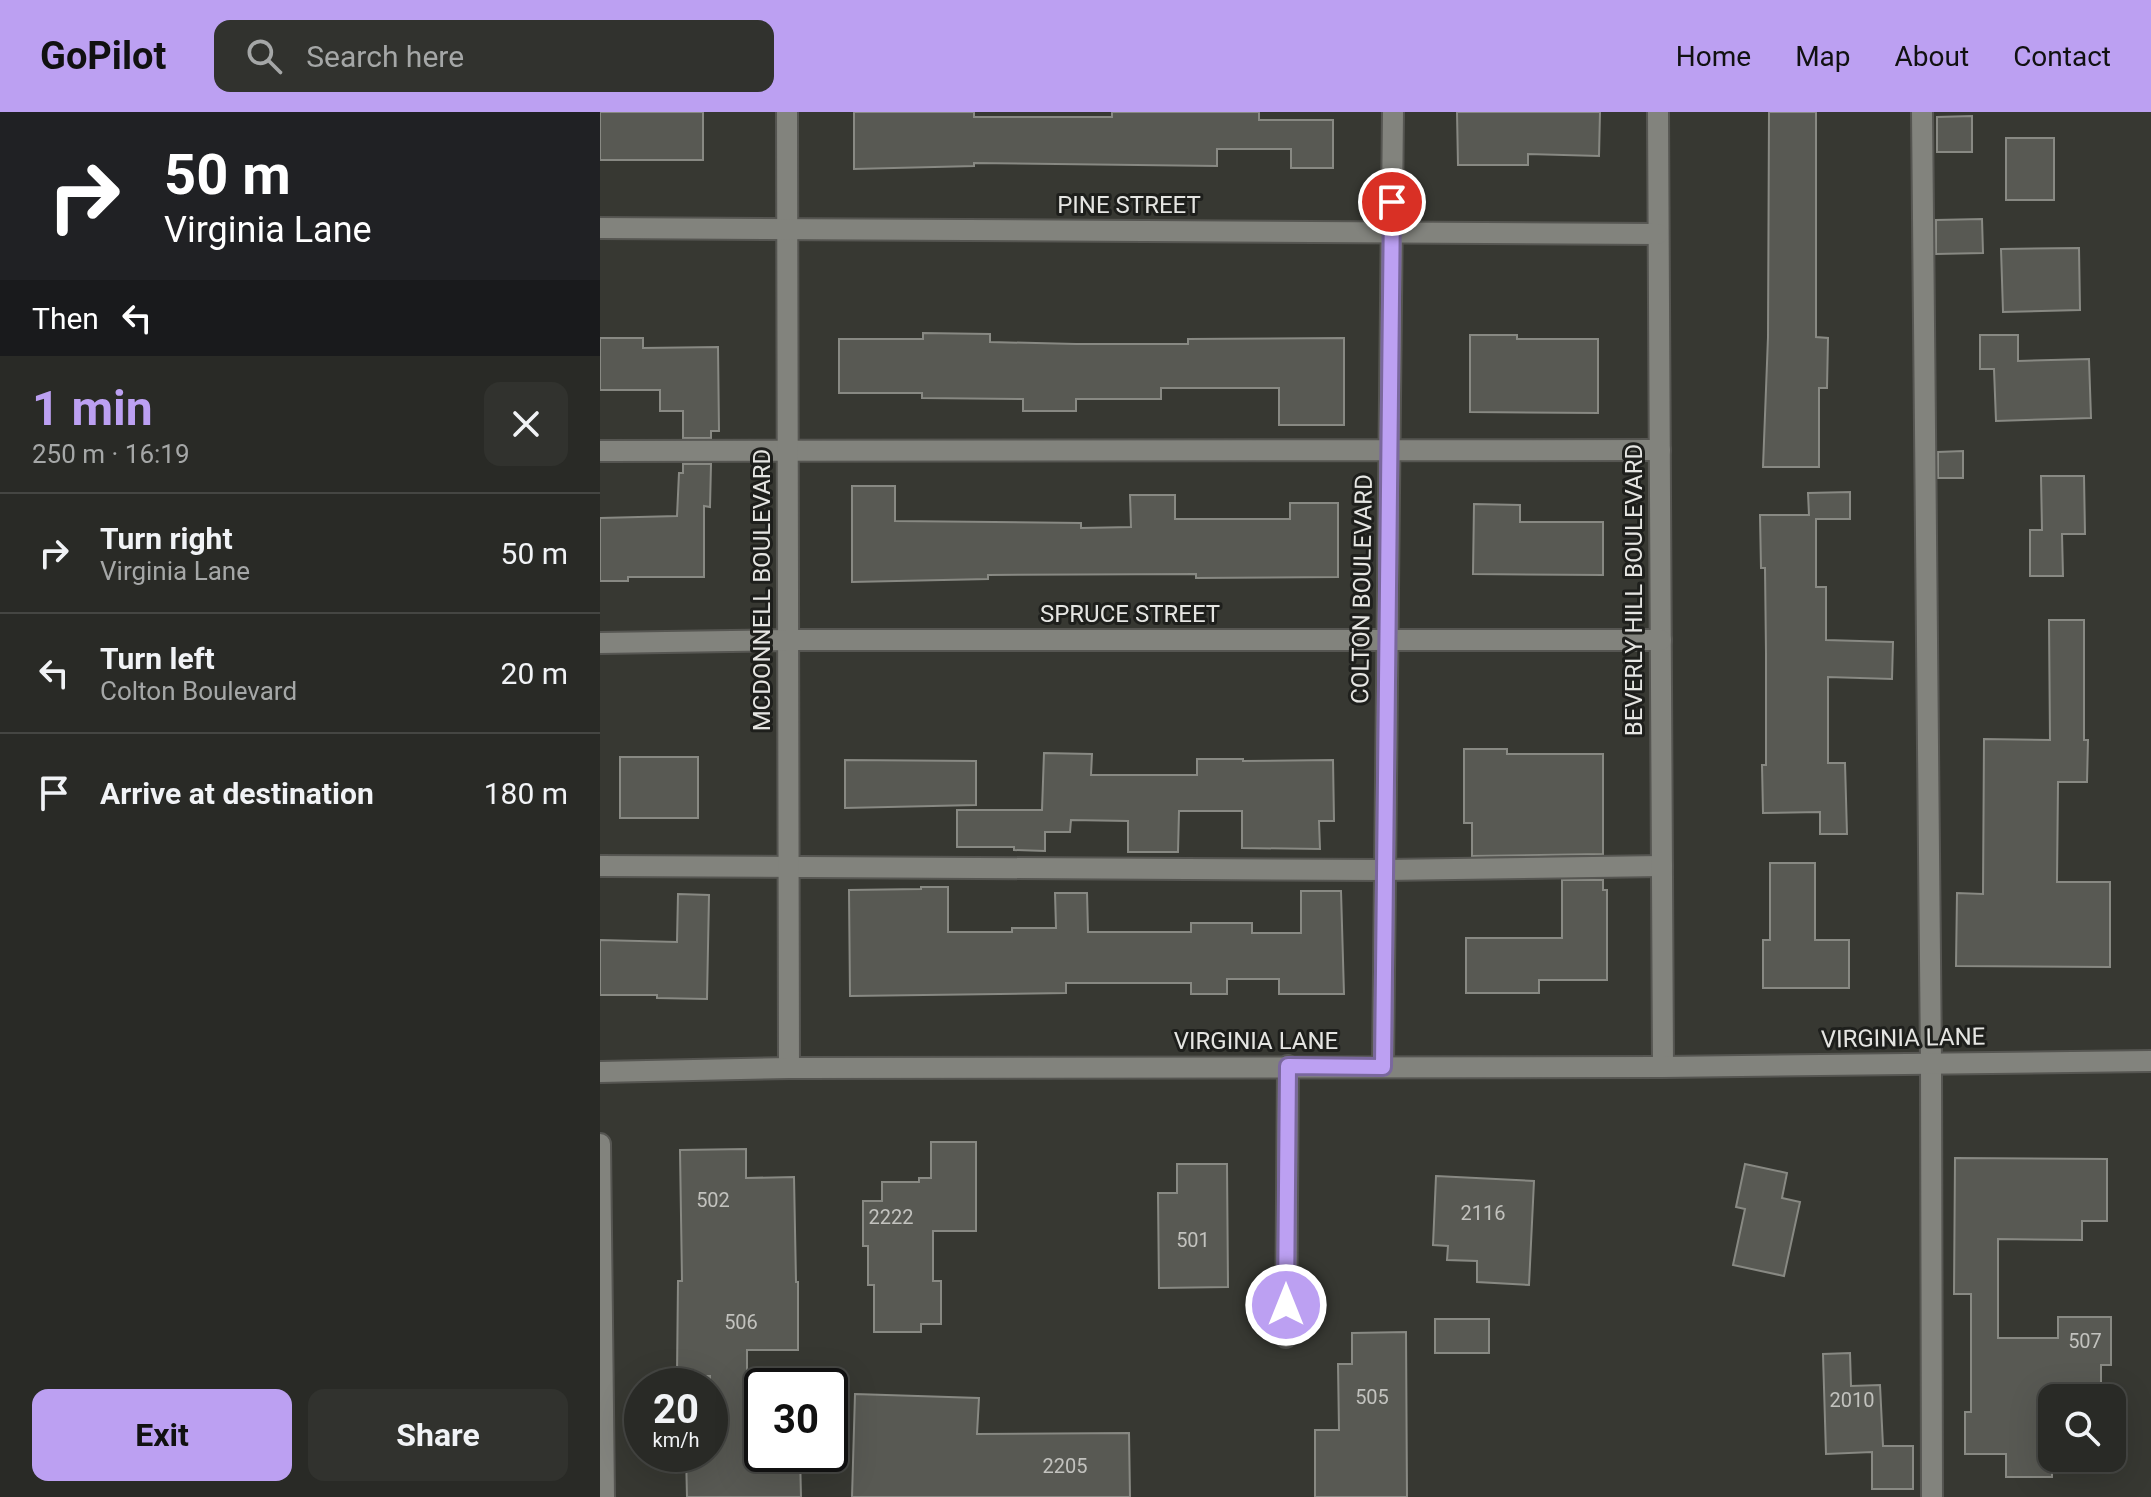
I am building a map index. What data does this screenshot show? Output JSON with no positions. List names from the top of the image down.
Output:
{
  "streets": {
    "street": [
      "PINE STREET",
      "COLTON BOULEVARD",
      "MCDONNELL BOULEVARD",
      "BEVERLY HILL BOULEVARD",
      "SPRUCE STREET",
      "VIRGINIA LANE"
    ]
  },
  "crossings": [
    ["PINE STREET", "COLTON BOULEVARD"],
    ["PINE STREET", "MCDONNELL BOULEVARD"],
    ["PINE STREET", "BEVERLY HILL BOULEVARD"],
    ["COLTON BOULEVARD", "SPRUCE STREET"],
    ["COLTON BOULEVARD", "VIRGINIA LANE"],
    ["MCDONNELL BOULEVARD", "SPRUCE STREET"],
    ["MCDONNELL BOULEVARD", "VIRGINIA LANE"],
    ["BEVERLY HILL BOULEVARD", "SPRUCE STREET"],
    ["BEVERLY HILL BOULEVARD", "VIRGINIA LANE"]
  ],
  "house_numbers": [
    "502",
    "2116",
    "2222",
    "501",
    "506",
    "507",
    "505",
    "2010",
    "2205"
  ],
  "page": {
    "header": "GoPilot",
    "search": "Search here",
    "nav": [
      "Home",
      "Map",
      "About",
      "Contact"
    ],
    "turn": ["50 m", "Virginia Lane"],
    "then": "Then",
    "heading": ["1 min", "250 m · 16:19"],
    "list": [
      {
        "name": "Turn right",
        "note": "Virginia Lane",
        "value": "50 m"
      },
      {
        "name": "Turn left",
        "note": "Colton Boulevard",
        "value": "20 m"
      },
      {
        "name": "Arrive at destination",
        "value": "180 m"
      }
    ],
    "speed": "20 km/h",
    "limit": "30",
    "buttons": ["Exit", "Share"]
  }
}
